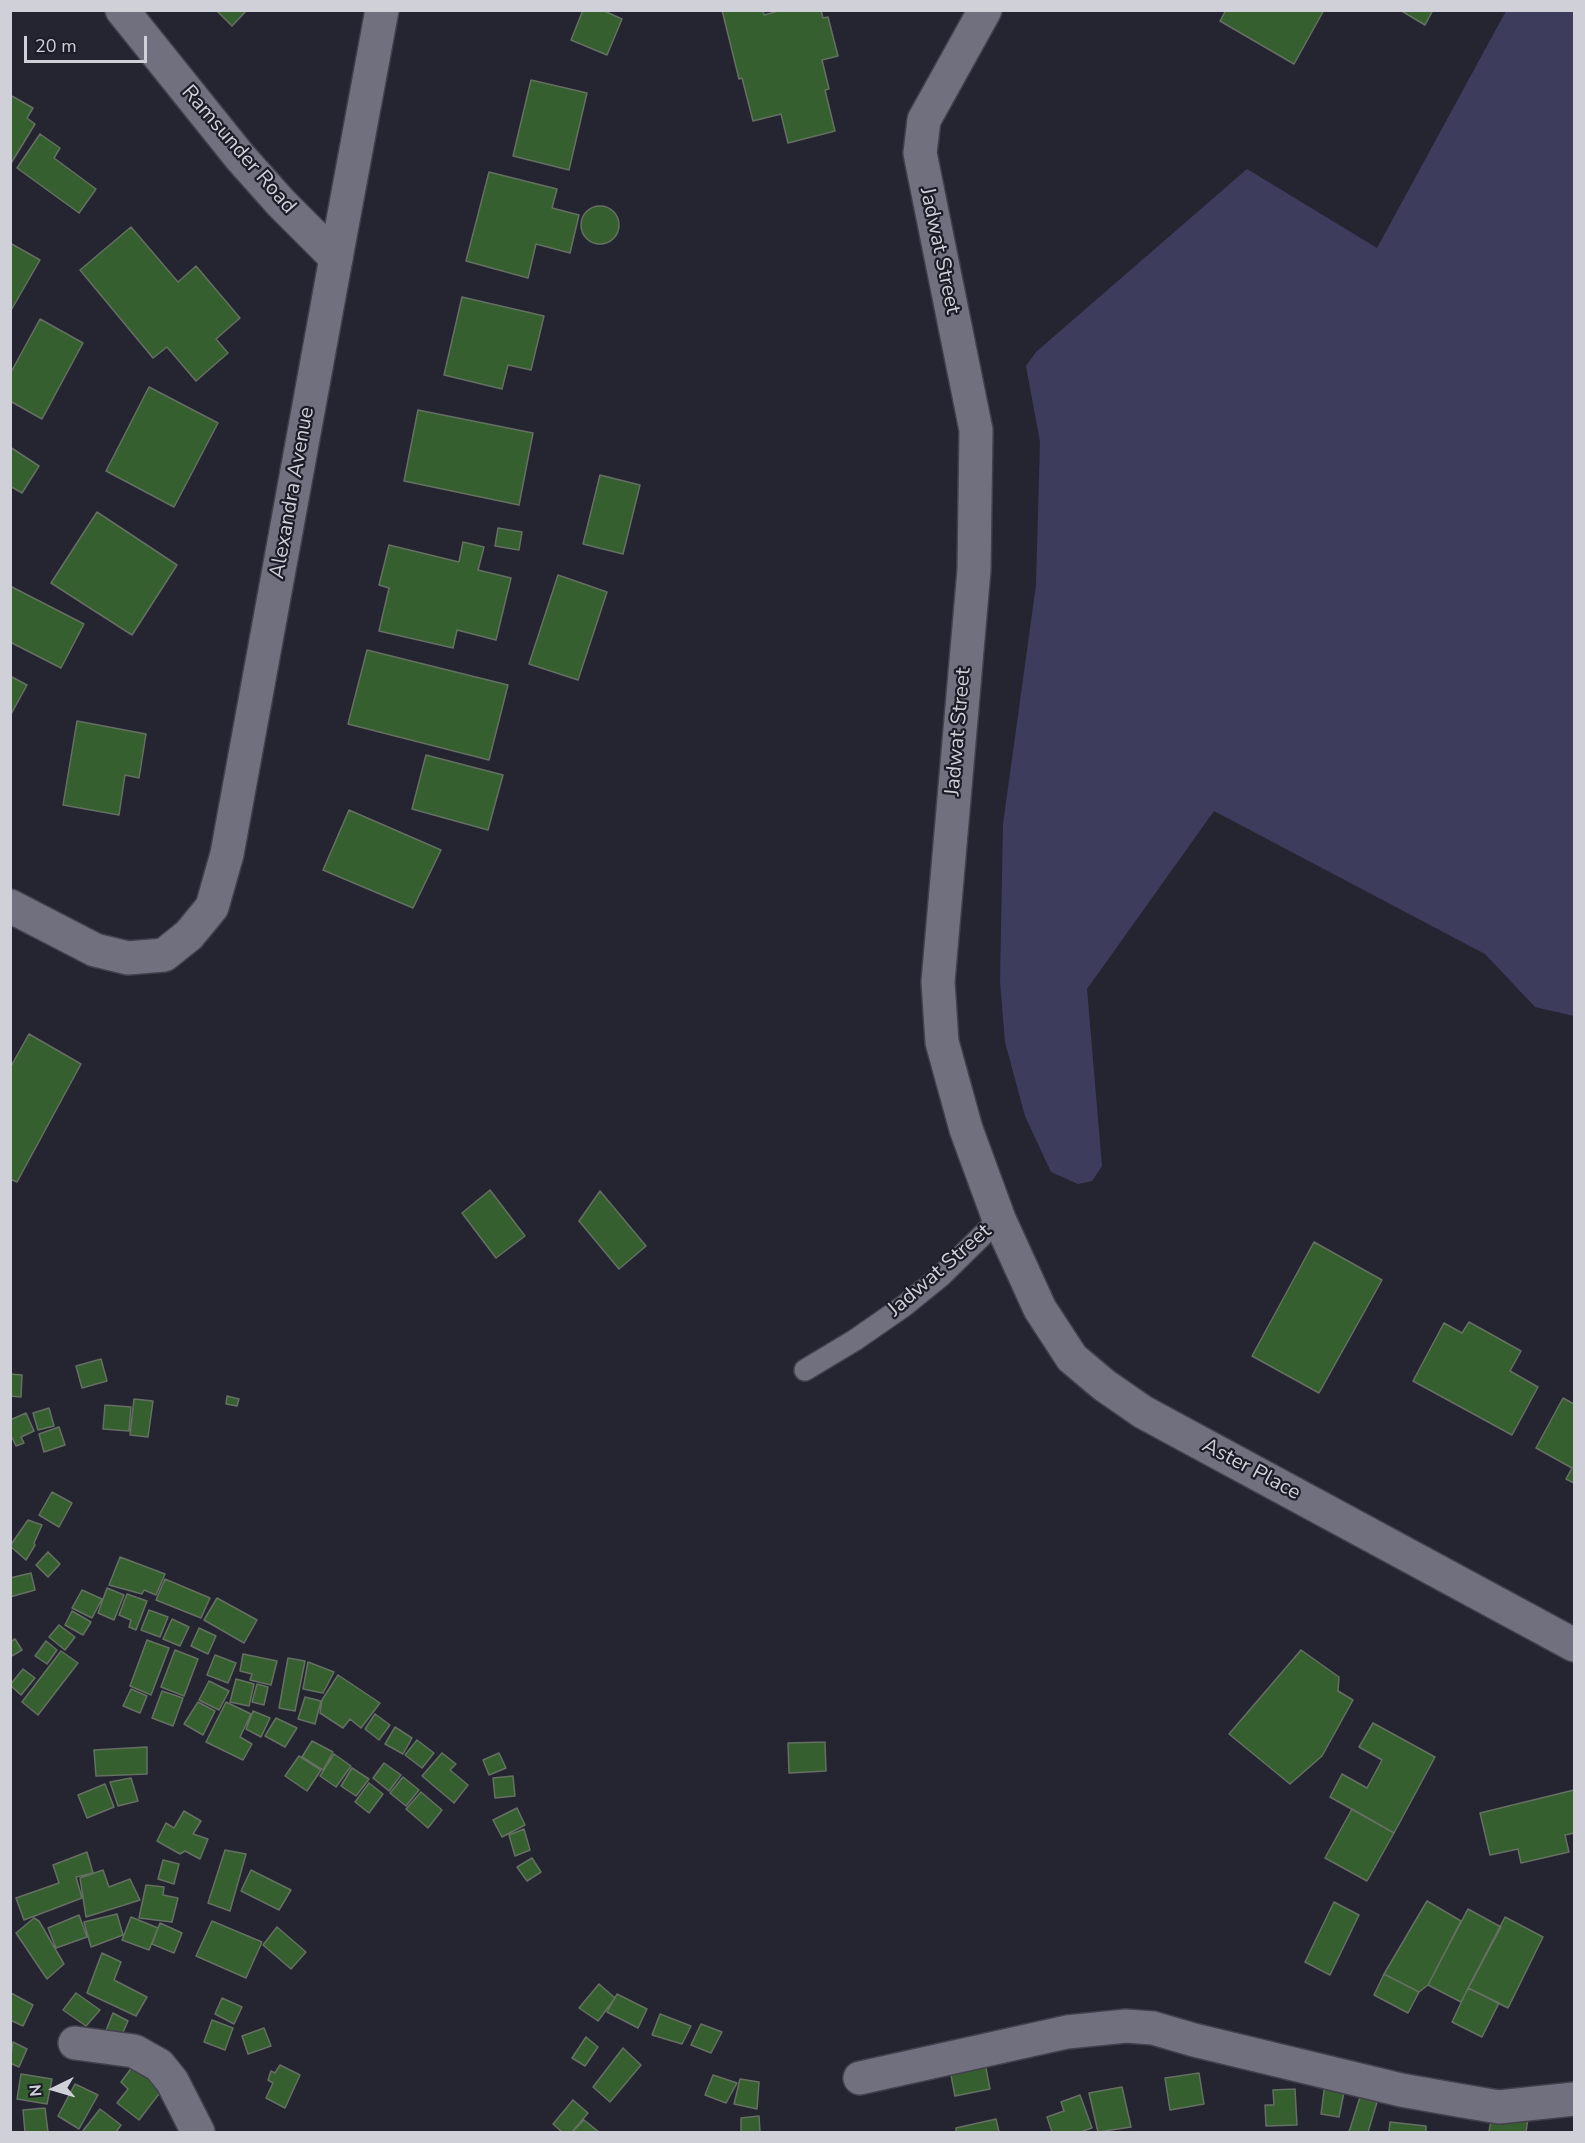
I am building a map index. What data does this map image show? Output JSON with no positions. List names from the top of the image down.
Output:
{
  "streets": {
    "street": [
      "Ramsunder Road",
      "Jadwat Street",
      "Alexandra Avenue",
      "Aster Place"
    ]
  },
  "crossings": [
    ["Ramsunder Road", "Alexandra Avenue"],
    ["Jadwat Street", "Aster Place"]
  ],
  "scale_bar": "20 m",
  "north": "left"
}
